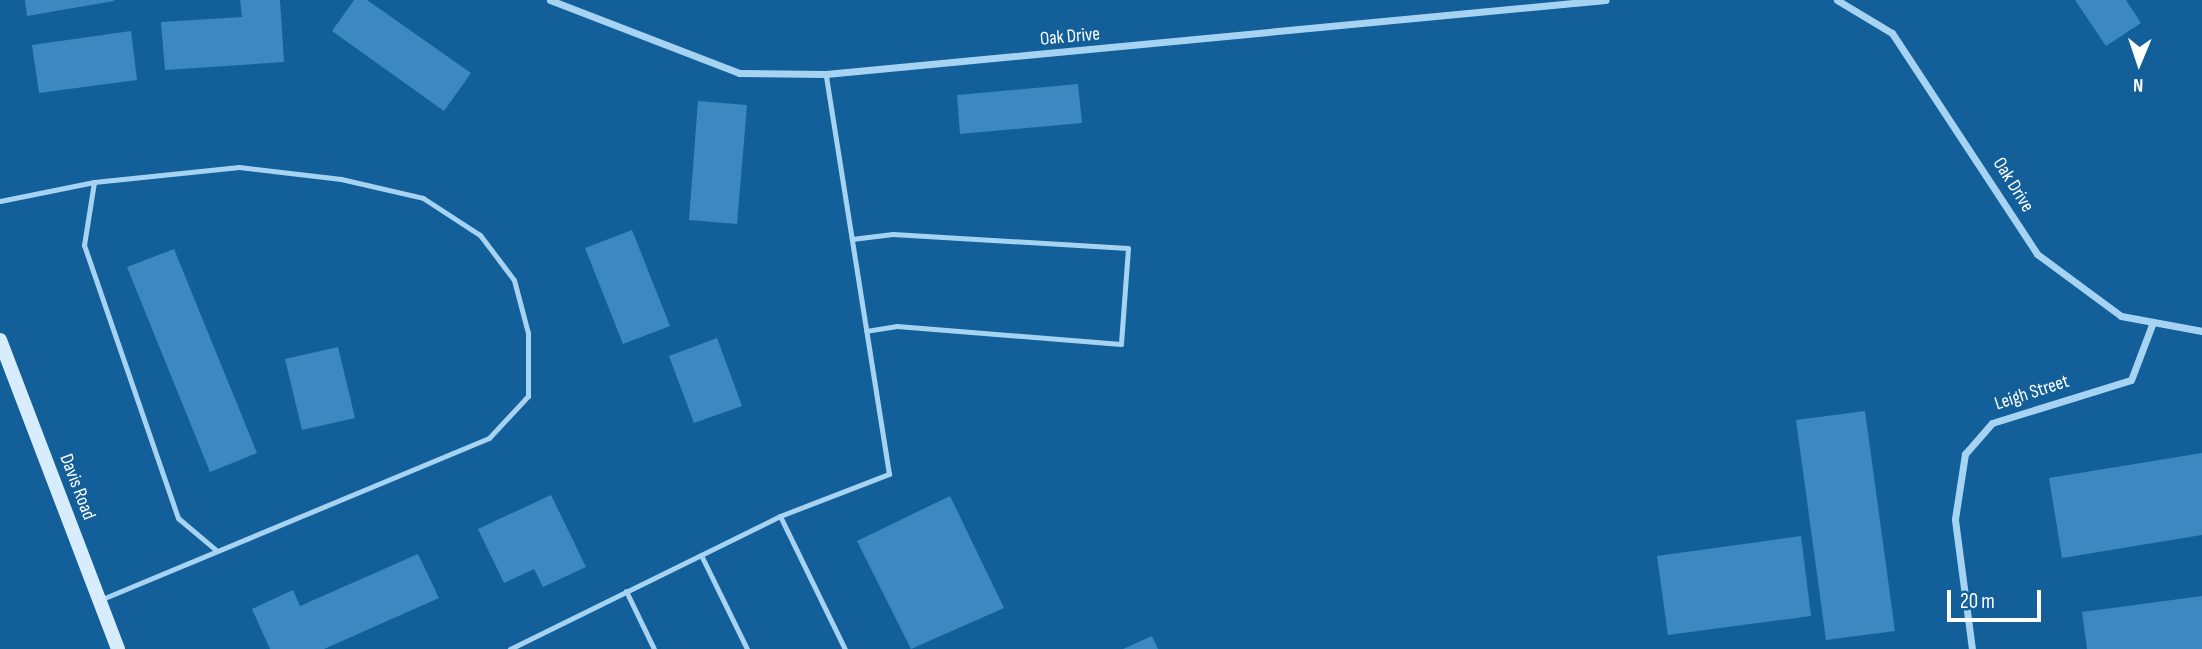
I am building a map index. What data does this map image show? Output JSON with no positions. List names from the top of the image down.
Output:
{
  "streets": {
    "main road": ["Davis Road"],
    "street": ["Oak Drive", "Leigh Street"]
  },
  "crossings": [
    ["Oak Drive", "Leigh Street"]
  ],
  "scale_bar": "20 m",
  "north": "bottom"
}
